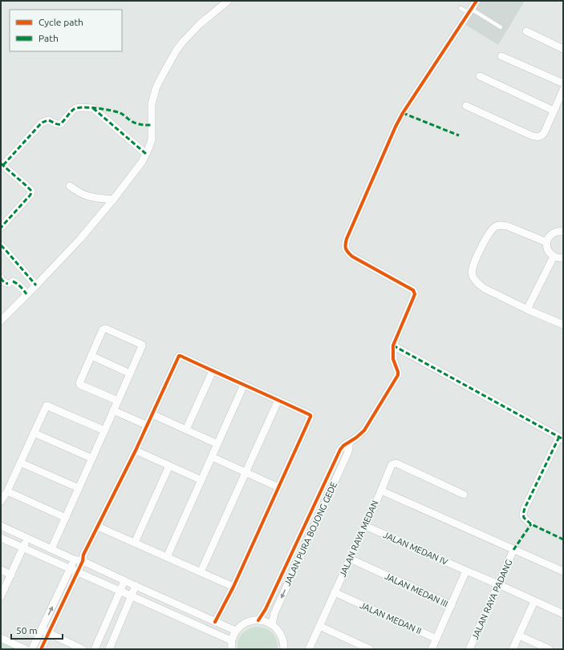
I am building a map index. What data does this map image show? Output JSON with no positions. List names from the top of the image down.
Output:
{
  "streets": {
    "street": [
      "JALAN PURA BOJONG GEDE",
      "JALAN RAYA MEDAN",
      "JALAN MEDAN IV",
      "JALAN MEDAN III",
      "JALAN RAYA PADANG",
      "JALAN MEDAN II"
    ]
  },
  "crossings": [
    ["JALAN RAYA MEDAN", "JALAN MEDAN IV"],
    ["JALAN RAYA MEDAN", "JALAN MEDAN III"],
    ["JALAN RAYA MEDAN", "JALAN RAYA PADANG"],
    ["JALAN RAYA MEDAN", "JALAN MEDAN II"],
    ["JALAN MEDAN IV", "JALAN RAYA PADANG"],
    ["JALAN MEDAN III", "JALAN MEDAN II"]
  ],
  "legend": ["Cycle path", "Path"],
  "scale_bar": "50 m"
}
